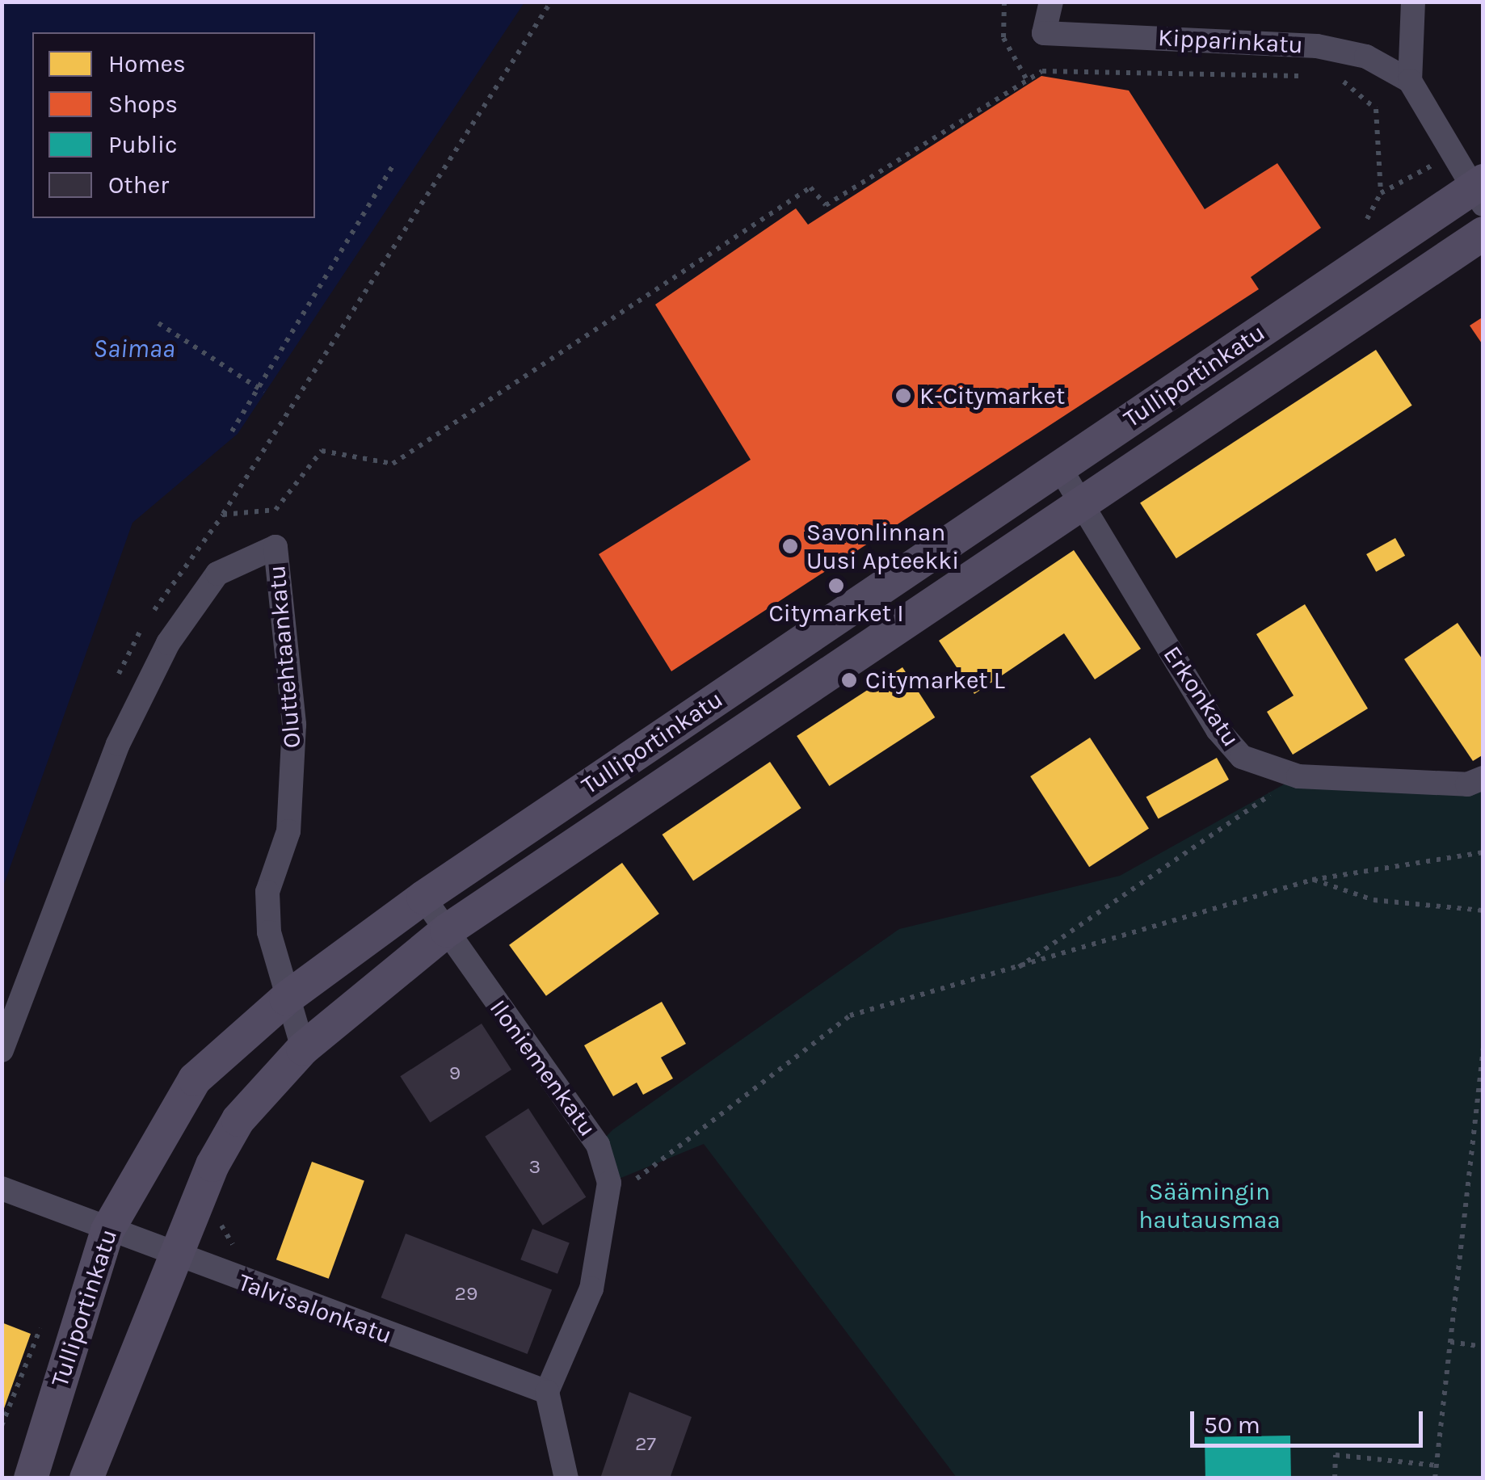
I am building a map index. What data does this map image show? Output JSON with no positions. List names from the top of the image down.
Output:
{
  "streets": {
    "main road": ["Tulliportinkatu"],
    "street": [
      "Kipparinkatu",
      "Oluttehtaankatu",
      "Erkonkatu",
      "Iloniemenkatu",
      "Talvisalonkatu"
    ]
  },
  "crossings": [
    ["Tulliportinkatu", "Oluttehtaankatu"],
    ["Tulliportinkatu", "Erkonkatu"],
    ["Tulliportinkatu", "Iloniemenkatu"],
    ["Tulliportinkatu", "Talvisalonkatu"],
    ["Iloniemenkatu", "Talvisalonkatu"]
  ],
  "water": ["Saimaa"],
  "parks": ["Säämingin hautausmaa"],
  "places": [
    "K-Citymarket",
    "Savonlinnan Uusi Apteekki",
    "Citymarket I",
    "Citymarket L"
  ],
  "house_numbers": [
    "9",
    "3",
    "29",
    "27"
  ],
  "legend": [
    "Homes",
    "Shops",
    "Public",
    "Other"
  ],
  "scale_bar": "50 m"
}
